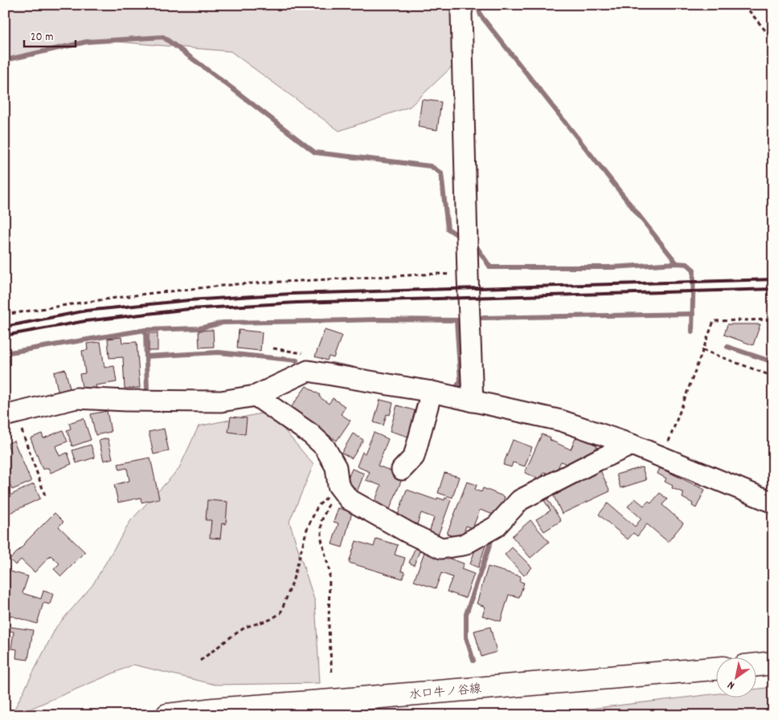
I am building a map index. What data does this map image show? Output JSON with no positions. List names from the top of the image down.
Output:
{
  "streets": {
    "main road": ["水口牛ノ谷線"]
  },
  "scale_bar": "20 m",
  "north": "bottom left"
}
